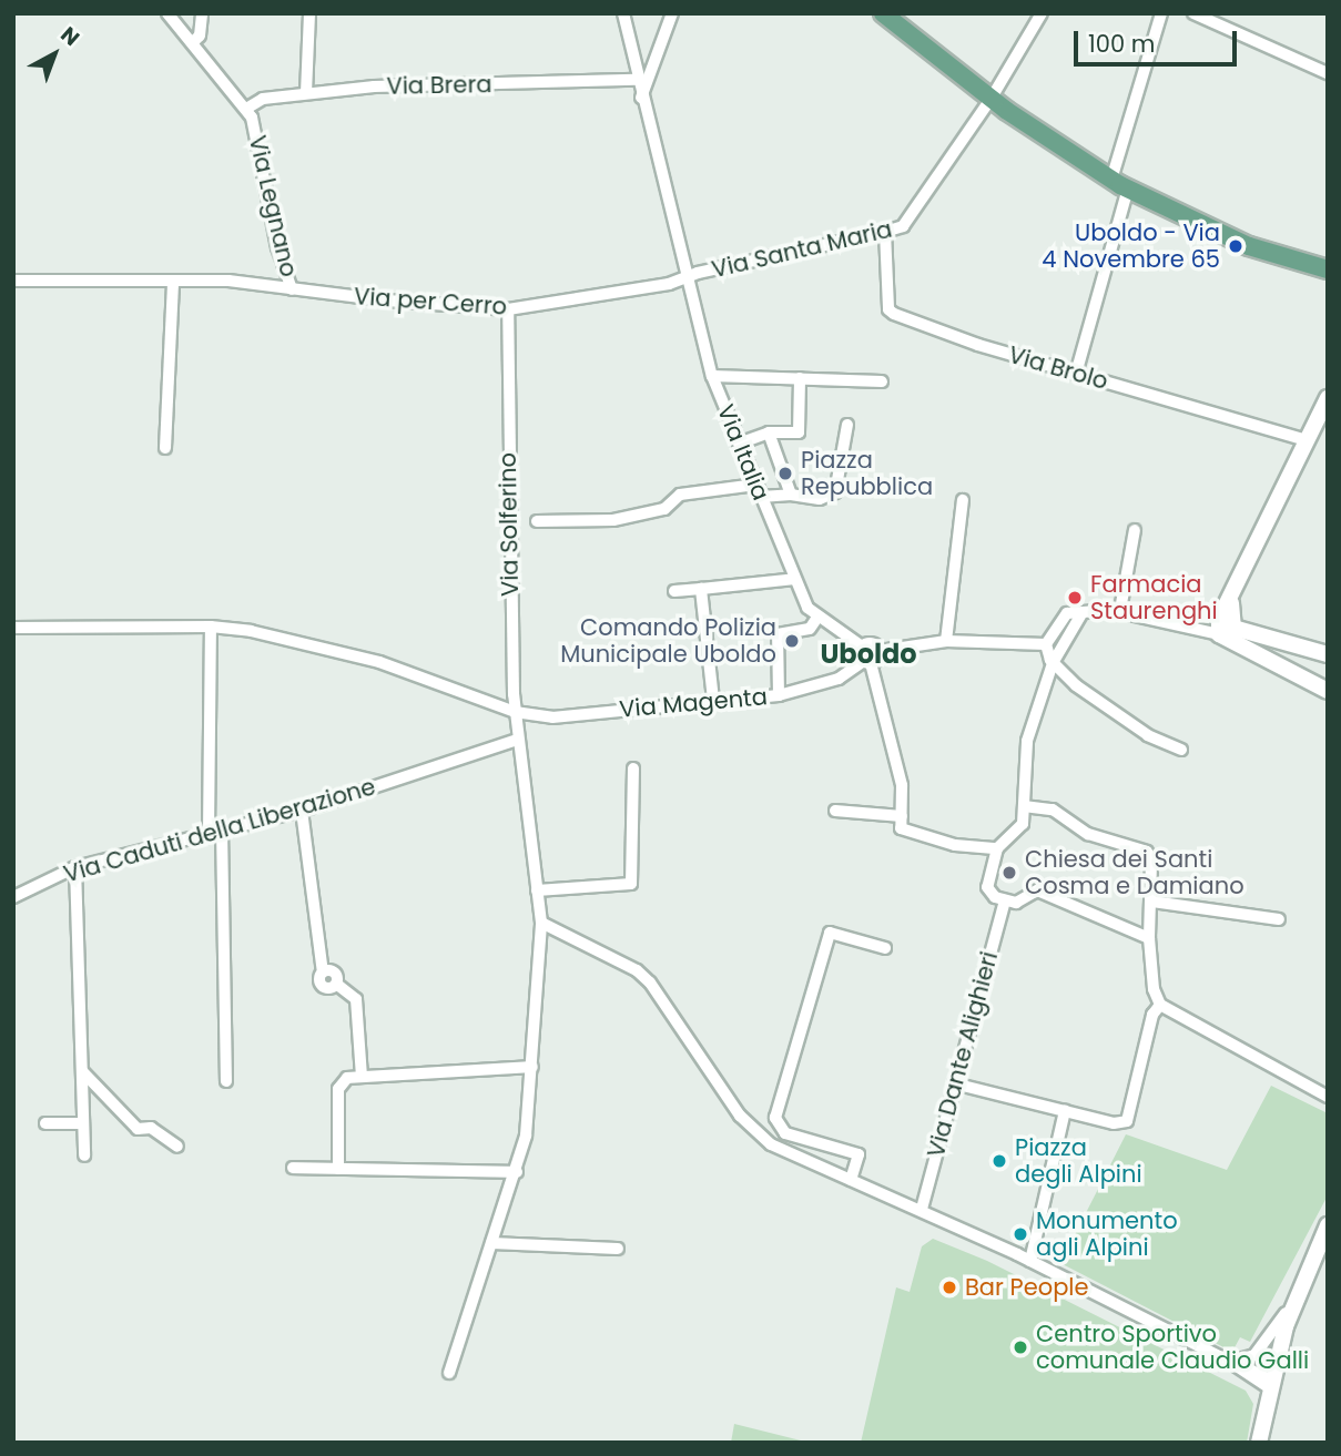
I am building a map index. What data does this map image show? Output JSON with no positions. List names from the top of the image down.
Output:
{
  "streets": {
    "street": [
      "Via Brera",
      "Via Legnano",
      "Via Santa Maria",
      "Via per Cerro",
      "Via Brolo",
      "Via Italia",
      "Via Solferino",
      "Via Magenta",
      "Via Caduti della Liberazione",
      "Via Dante Alighieri"
    ]
  },
  "crossings": [
    ["Via Brera", "Via Legnano"],
    ["Via Brera", "Via Italia"],
    ["Via Legnano", "Via per Cerro"],
    ["Via Santa Maria", "Via per Cerro"],
    ["Via Santa Maria", "Via Brolo"],
    ["Via Santa Maria", "Via Italia"],
    ["Via per Cerro", "Via Italia"],
    ["Via per Cerro", "Via Solferino"],
    ["Via Solferino", "Via Magenta"],
    ["Via Solferino", "Via Caduti della Liberazione"]
  ],
  "districts": ["Uboldo"],
  "places": [
    "Uboldo - Via 4 Novembre 65",
    "Piazza Repubblica",
    "Farmacia Staurenghi",
    "Comando Polizia Municipale Uboldo",
    "Chiesa dei Santi Cosma e Damiano",
    "Piazza degli Alpini",
    "Monumento agli Alpini",
    "Bar People",
    "Centro Sportivo comunale Claudio Galli"
  ],
  "scale_bar": "100 m",
  "north": "top right"
}
